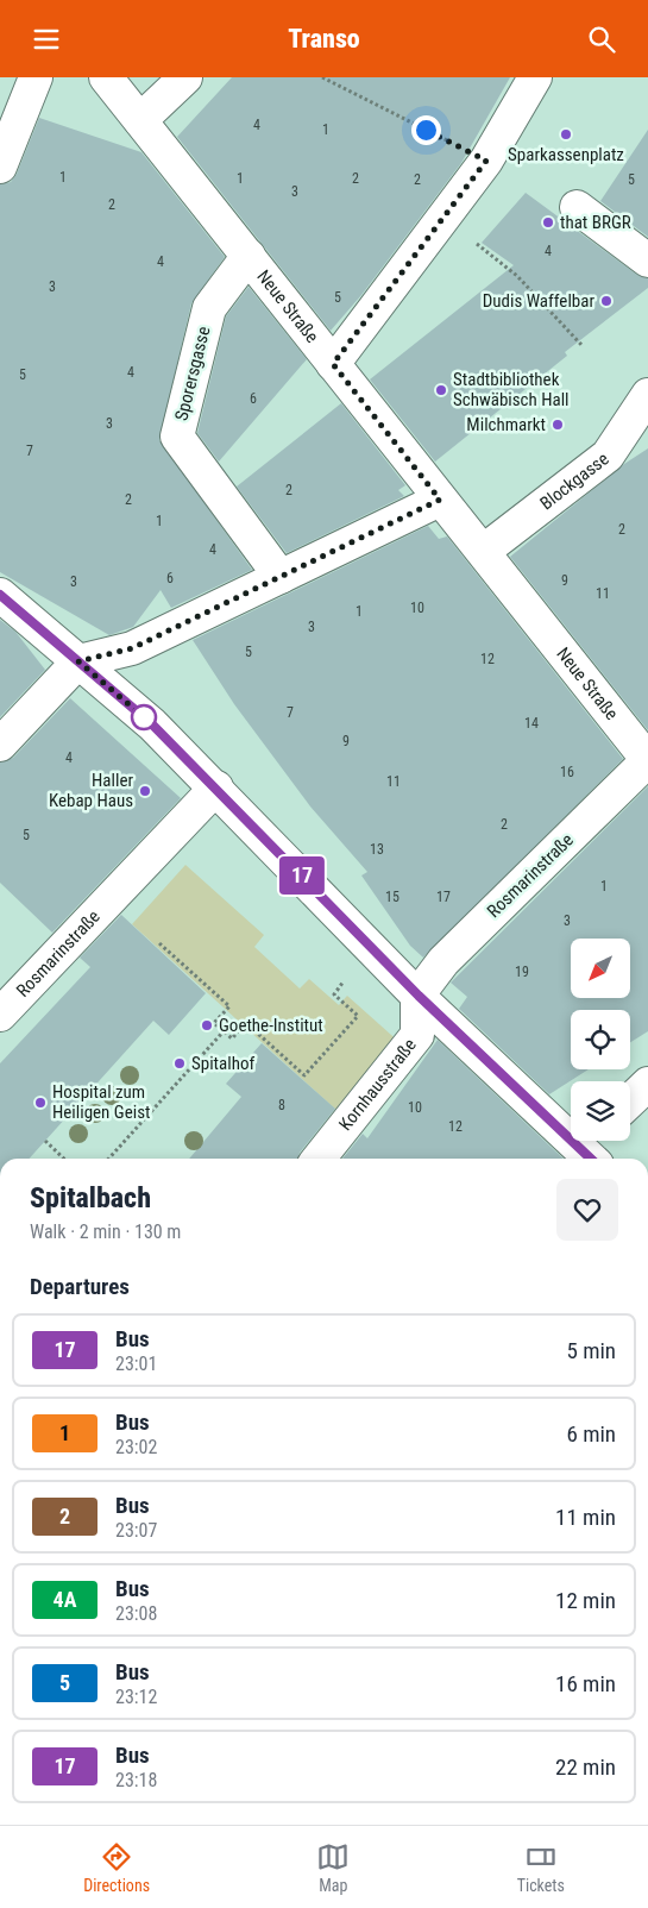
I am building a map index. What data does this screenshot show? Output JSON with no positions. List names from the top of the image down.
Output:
{
  "streets": {
    "street": [
      "Neue Straße",
      "Sporersgasse",
      "Blockgasse",
      "Rosmarinstraße",
      "Kornhausstraße"
    ]
  },
  "crossings": [
    ["Neue Straße", "Sporersgasse"],
    ["Neue Straße", "Blockgasse"],
    ["Neue Straße", "Rosmarinstraße"],
    ["Rosmarinstraße", "Kornhausstraße"]
  ],
  "places": [
    "Sparkassenplatz",
    "that BRGR",
    "Dudis Waffelbar",
    "Stadtbibliothek Schwäbisch Hall",
    "Milchmarkt",
    "Haller Kebap Haus",
    "Goethe-Institut",
    "Spitalhof",
    "Hospital zum Heiligen Geist"
  ],
  "lines": ["bus line 17"],
  "house_numbers": [
    "4",
    "1",
    "1",
    "1",
    "2",
    "2",
    "5",
    "3",
    "2",
    "4",
    "4",
    "3",
    "5",
    "4",
    "5",
    "6",
    "3",
    "7",
    "2",
    "2",
    "1",
    "2",
    "4",
    "6",
    "9",
    "3",
    "11",
    "10",
    "1",
    "3",
    "5",
    "12",
    "7",
    "14",
    "9",
    "4",
    "16",
    "11",
    "2",
    "5",
    "13",
    "1",
    "15",
    "17",
    "3",
    "19",
    "8",
    "10",
    "12"
  ],
  "north": "bottom left",
  "page": {
    "header": "Transo",
    "on_map": "17",
    "heading": [
      ["Spitalbach", "Walk · 2 min · 130 m"],
      "Departures"
    ],
    "list": [
      {
        "mark": "17",
        "name": "Bus",
        "note": "23:01",
        "value": "5 min"
      },
      {
        "mark": "1",
        "name": "Bus",
        "note": "23:02",
        "value": "6 min"
      },
      {
        "mark": "2",
        "name": "Bus",
        "note": "23:07",
        "value": "11 min"
      },
      {
        "mark": "4A",
        "name": "Bus",
        "note": "23:08",
        "value": "12 min"
      },
      {
        "mark": "5",
        "name": "Bus",
        "note": "23:12",
        "value": "16 min"
      },
      {
        "mark": "17",
        "name": "Bus",
        "note": "23:18",
        "value": "22 min"
      }
    ],
    "tabs": ["Directions", "Map", "Tickets"]
  }
}
